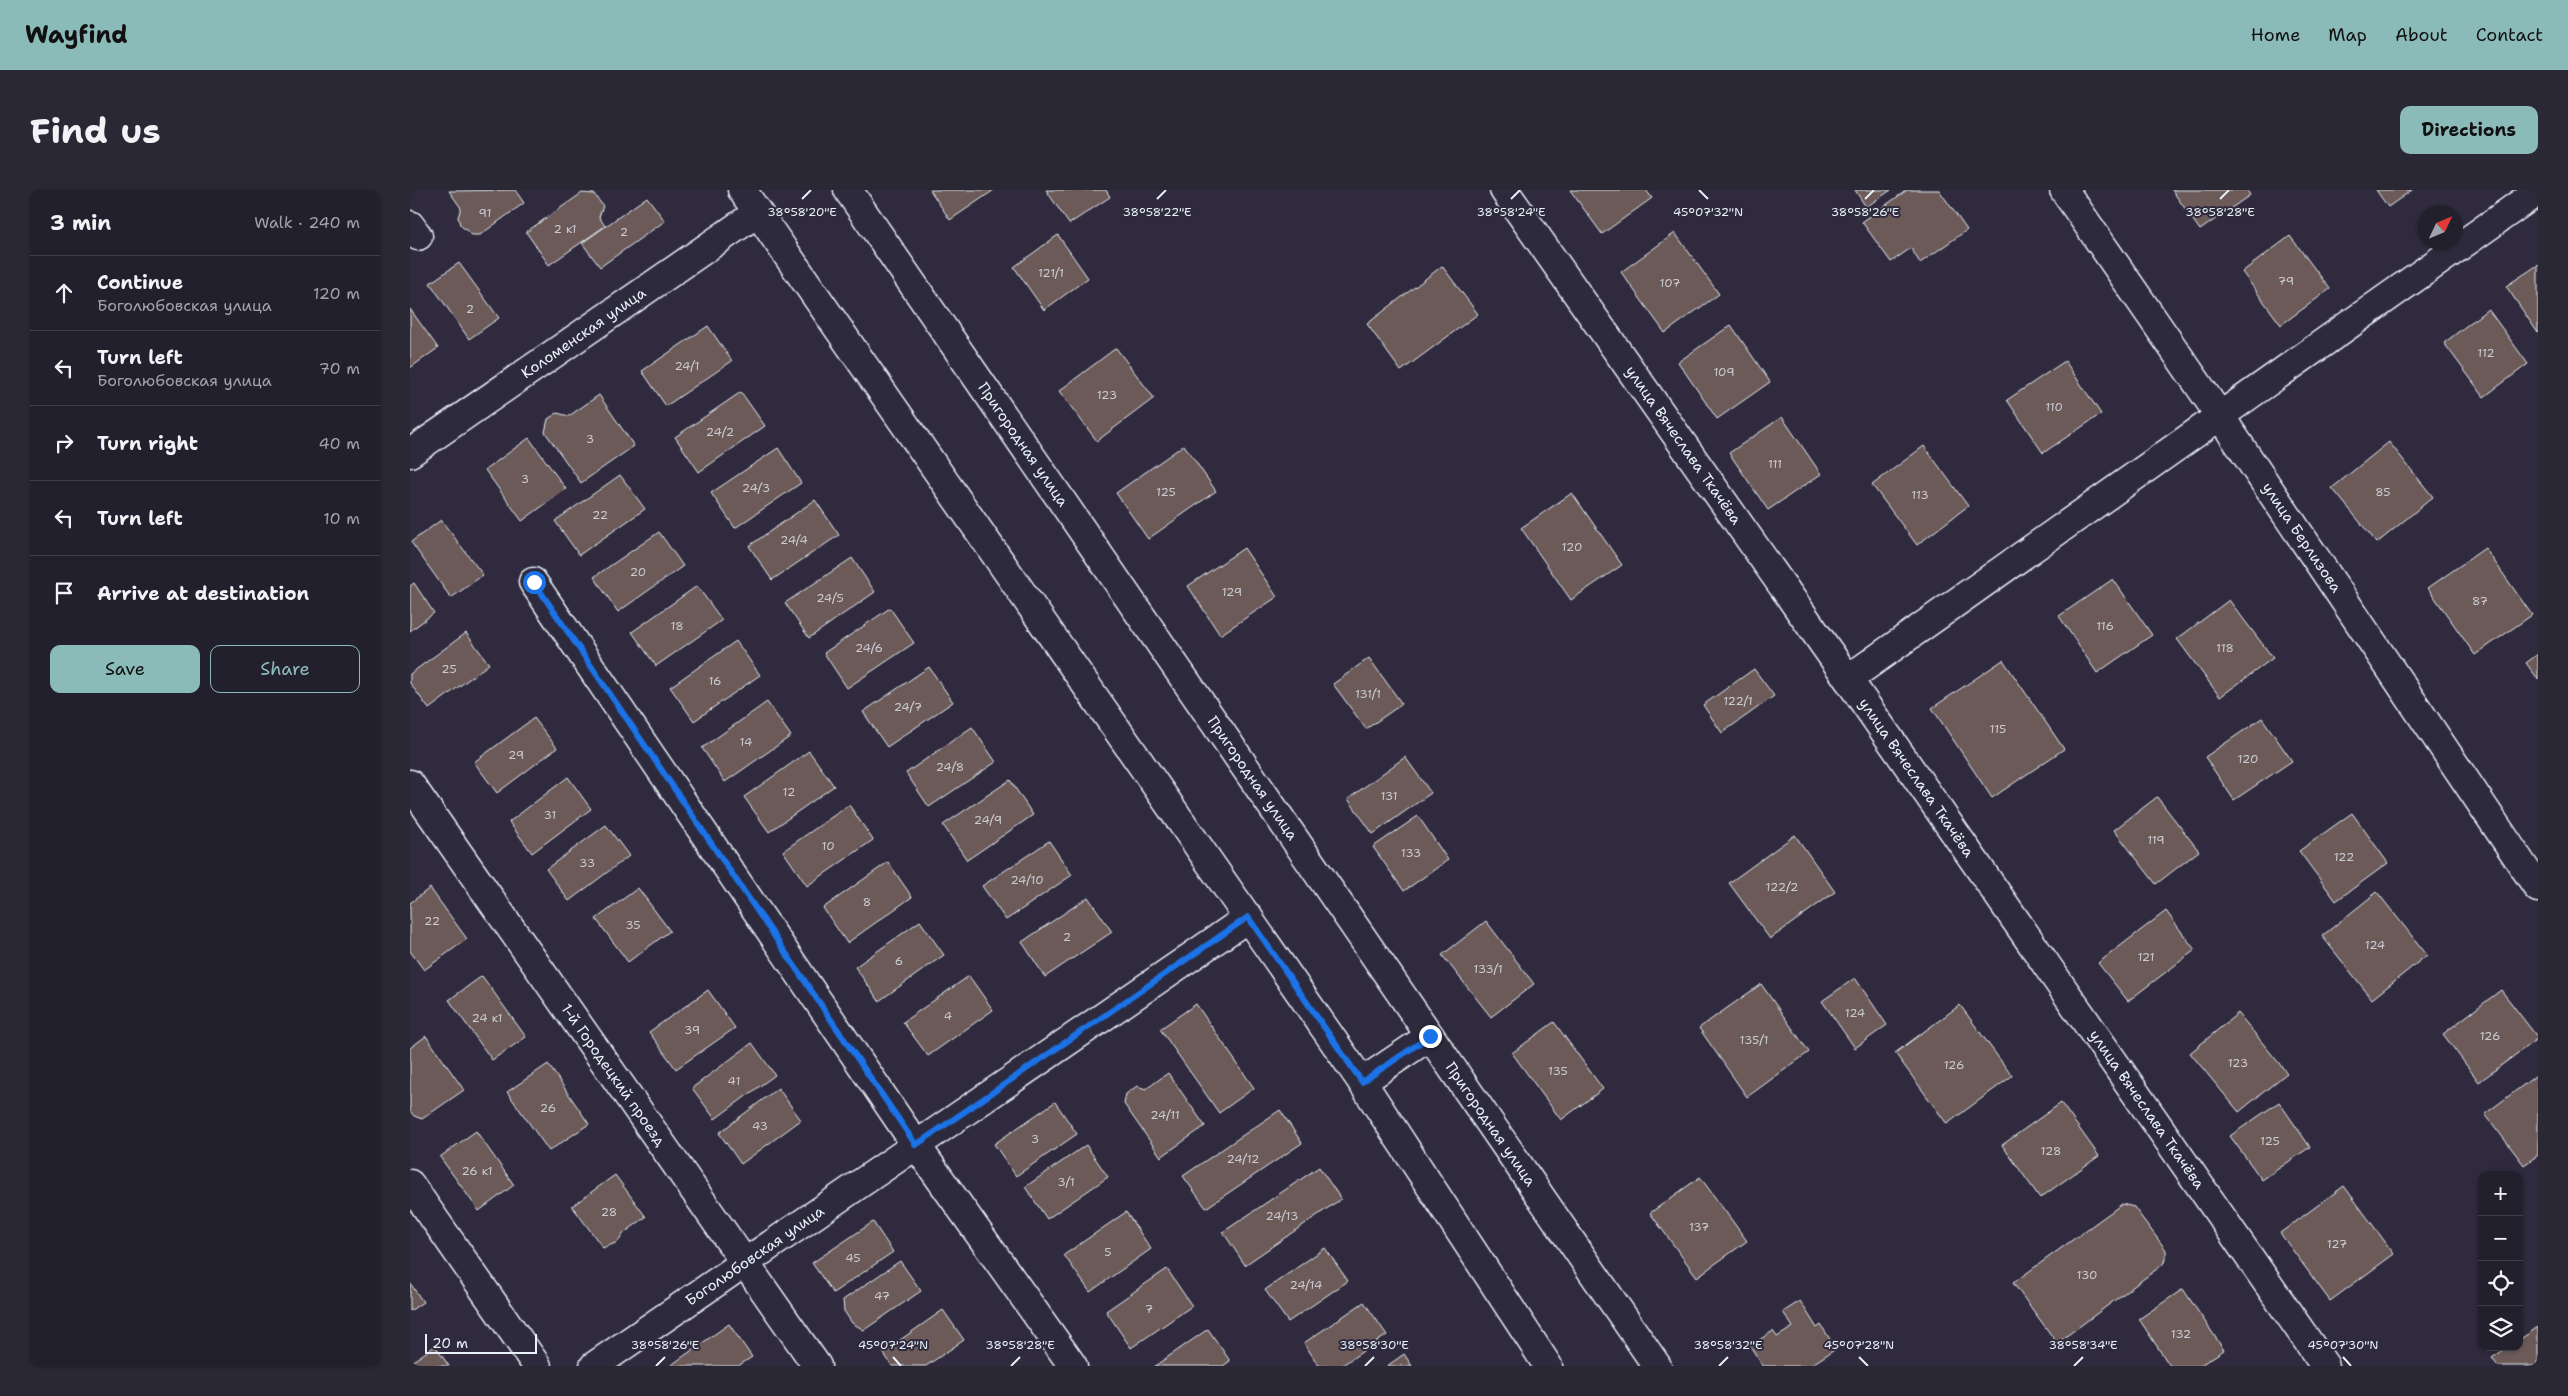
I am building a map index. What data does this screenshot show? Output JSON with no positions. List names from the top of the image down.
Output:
{
  "streets": {
    "street": [
      "Коломенская улица",
      "Пригородная улица",
      "улица Вячеслава Ткачёва",
      "улица Берлизова",
      "1-й Городецкий проезд",
      "Боголюбовская улица"
    ]
  },
  "crossings": [
    ["1-й Городецкий проезд", "Боголюбовская улица"]
  ],
  "house_numbers": [
    "91",
    "2 к1",
    "2",
    "121/1",
    "79",
    "107",
    "2",
    "112",
    "24/1",
    "109",
    "123",
    "110",
    "24/2",
    "3",
    "111",
    "3",
    "24/3",
    "125",
    "85",
    "113",
    "22",
    "24/4",
    "120",
    "20",
    "129",
    "24/5",
    "87",
    "18",
    "116",
    "24/6",
    "118",
    "25",
    "16",
    "131/1",
    "122/1",
    "24/7",
    "115",
    "14",
    "29",
    "120",
    "24/8",
    "12",
    "131",
    "31",
    "24/9",
    "119",
    "10",
    "133",
    "122",
    "33",
    "24/10",
    "122/2",
    "8",
    "22",
    "35",
    "2",
    "124",
    "121",
    "6",
    "133/1",
    "124",
    "4",
    "24 к1",
    "39",
    "126",
    "135/1",
    "123",
    "126",
    "135",
    "41",
    "26",
    "24/11",
    "43",
    "3",
    "125",
    "128",
    "24/12",
    "26 к1",
    "3/1",
    "28",
    "24/13",
    "137",
    "127",
    "5",
    "45",
    "130",
    "24/14",
    "47",
    "7",
    "132"
  ],
  "scale_bar": "20 m",
  "north": "top right",
  "page": {
    "header": "Wayfind",
    "nav": [
      "Home",
      "Map",
      "About",
      "Contact"
    ],
    "buttons": [
      "Directions",
      ["Save", "Share"]
    ],
    "title": "Find us",
    "heading": ["3 min", "Walk · 240 m"],
    "list": [
      ["Continue", "Боголюбовская улица", "120 m"],
      ["Turn left", "Боголюбовская улица", "70 m"],
      ["Turn right", "40 m"],
      ["Turn left", "10 m"],
      "Arrive at destination"
    ],
    "map_buttons": ["+", "−"],
    "scale": "20 m"
  },
  "coordinates": [
    "38°58'20\"E",
    "38°58'22\"E",
    "38°58'24\"E",
    "38°58'26\"E",
    "38°58'28\"E",
    "45°07'32\"N",
    "45°07'24\"N",
    "45°07'28\"N",
    "45°07'30\"N",
    "38°58'30\"E",
    "38°58'32\"E",
    "38°58'34\"E"
  ]
}
